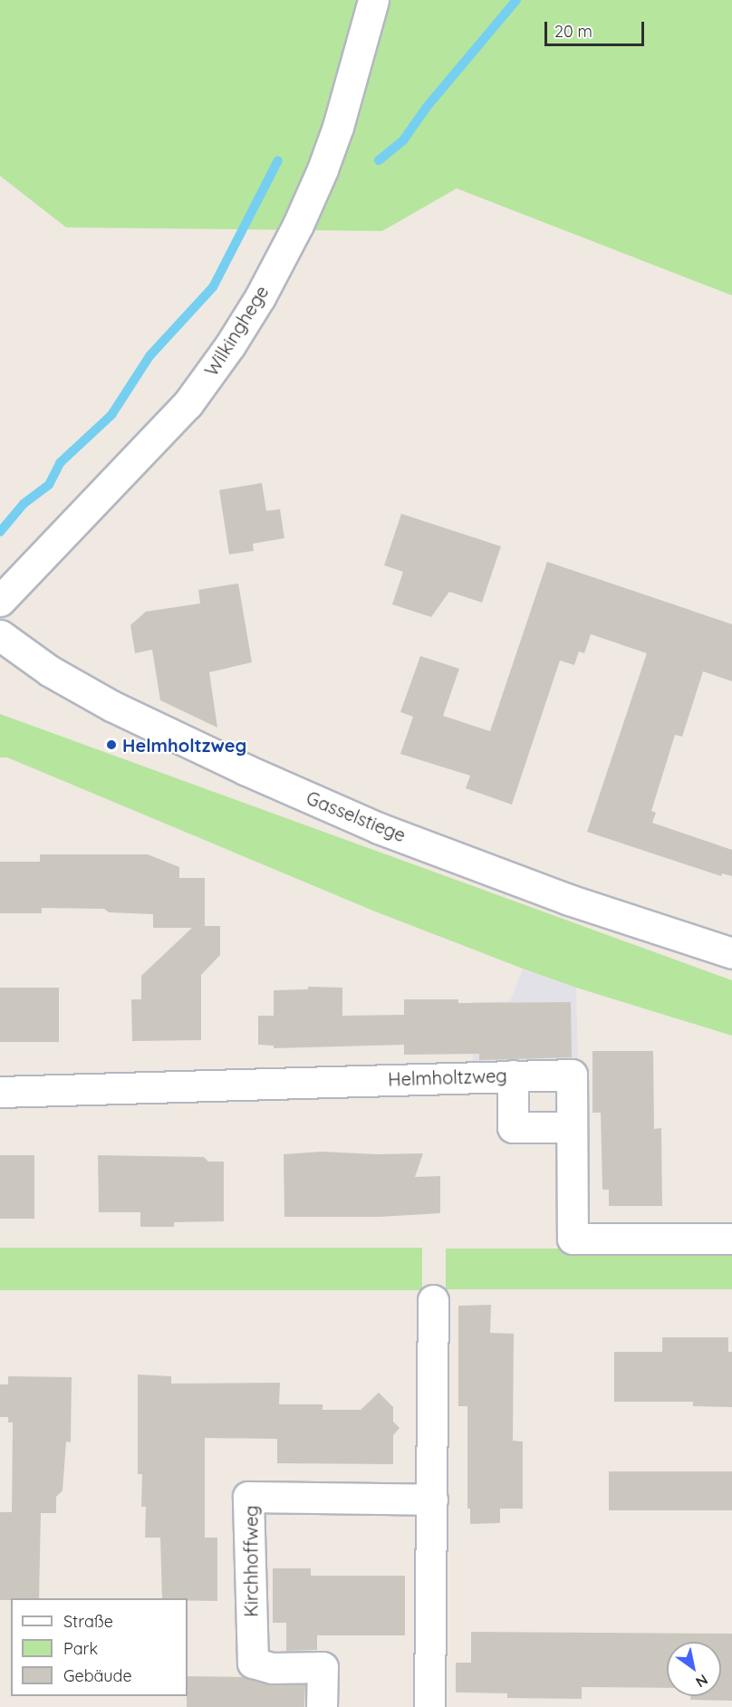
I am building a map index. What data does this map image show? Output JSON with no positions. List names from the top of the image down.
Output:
{
  "streets": {
    "street": [
      "Wilkinghege",
      "Gasselstiege",
      "Helmholtzweg",
      "Kirchhoffweg"
    ]
  },
  "places": ["Helmholtzweg"],
  "legend": ["Straße", "Park", "Gebäude"],
  "scale_bar": "20 m",
  "north": "bottom right"
}
